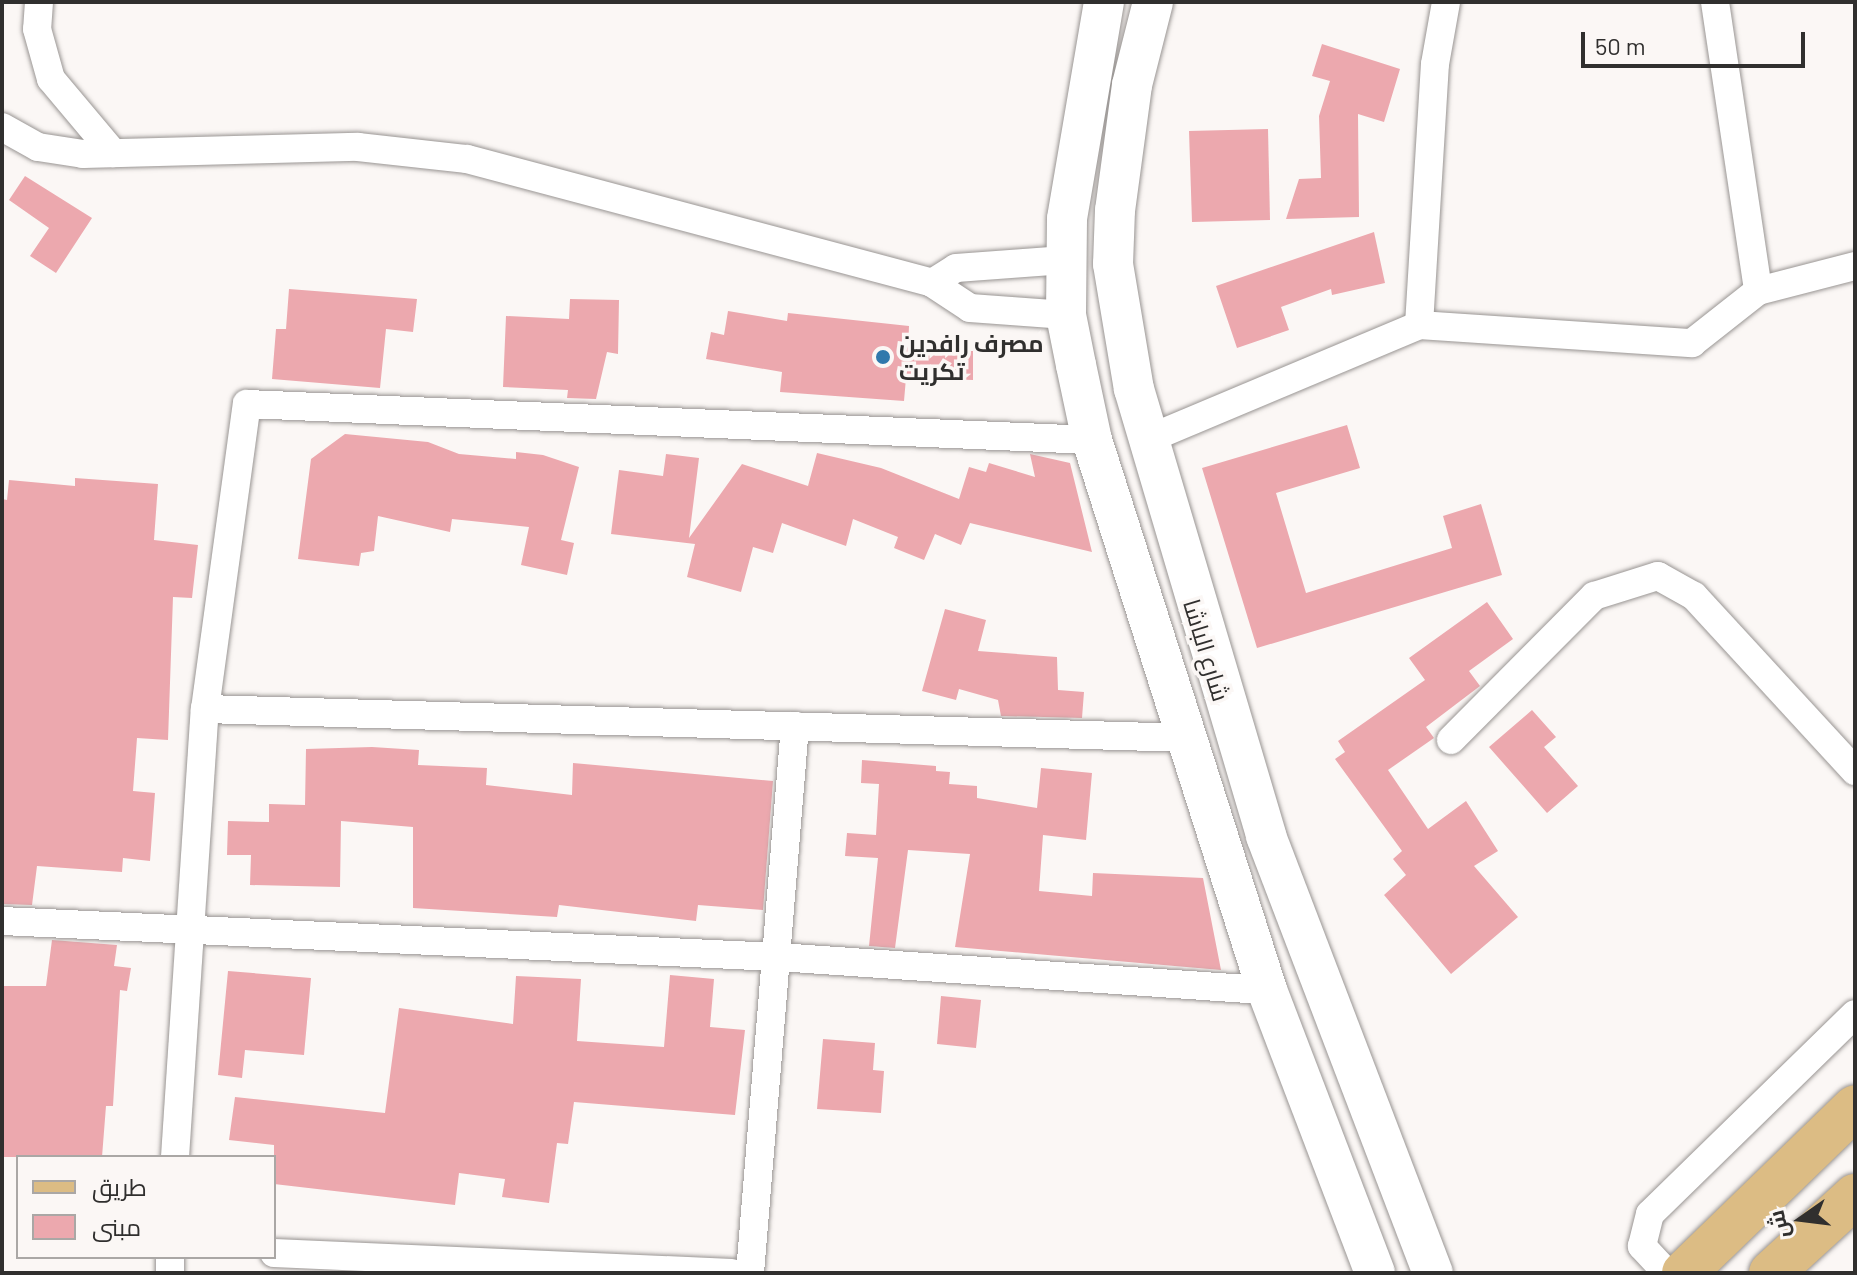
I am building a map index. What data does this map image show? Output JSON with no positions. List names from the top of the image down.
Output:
{
  "streets": {
    "main road": ["شارع الباشا"]
  },
  "places": ["مصرف رافدين تكريت"],
  "legend": ["طريق", "مبنى"],
  "scale_bar": "50 m",
  "north": "left"
}
